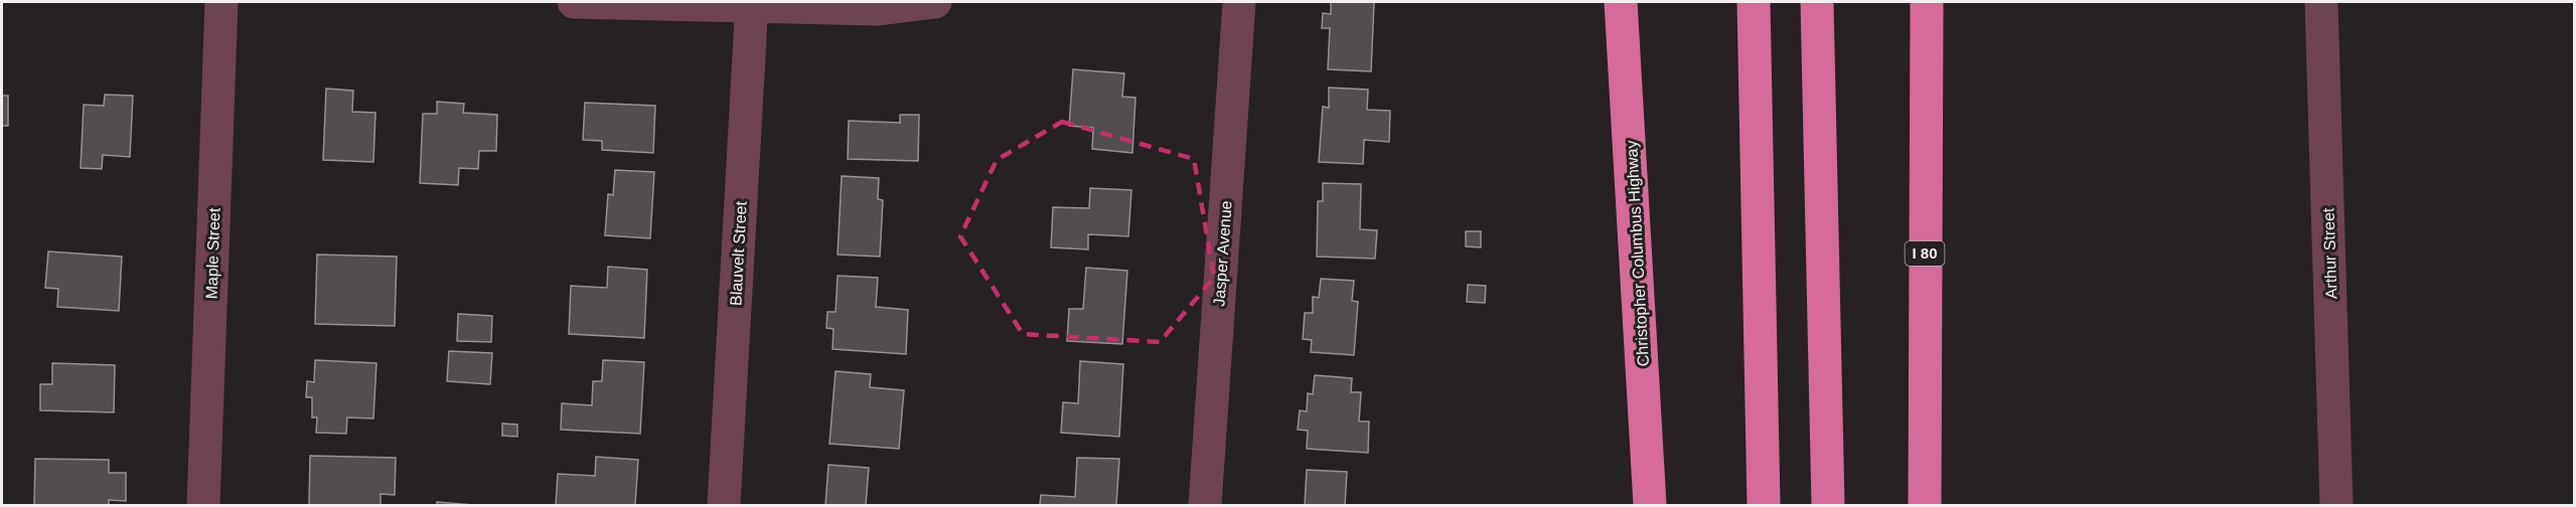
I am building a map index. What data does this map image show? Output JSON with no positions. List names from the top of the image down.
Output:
{
  "streets": {
    "highway": ["Christopher Columbus Highway", "I 80"],
    "street": [
      "Maple Street",
      "Blauvelt Street",
      "Jasper Avenue",
      "Arthur Street"
    ]
  }
}
